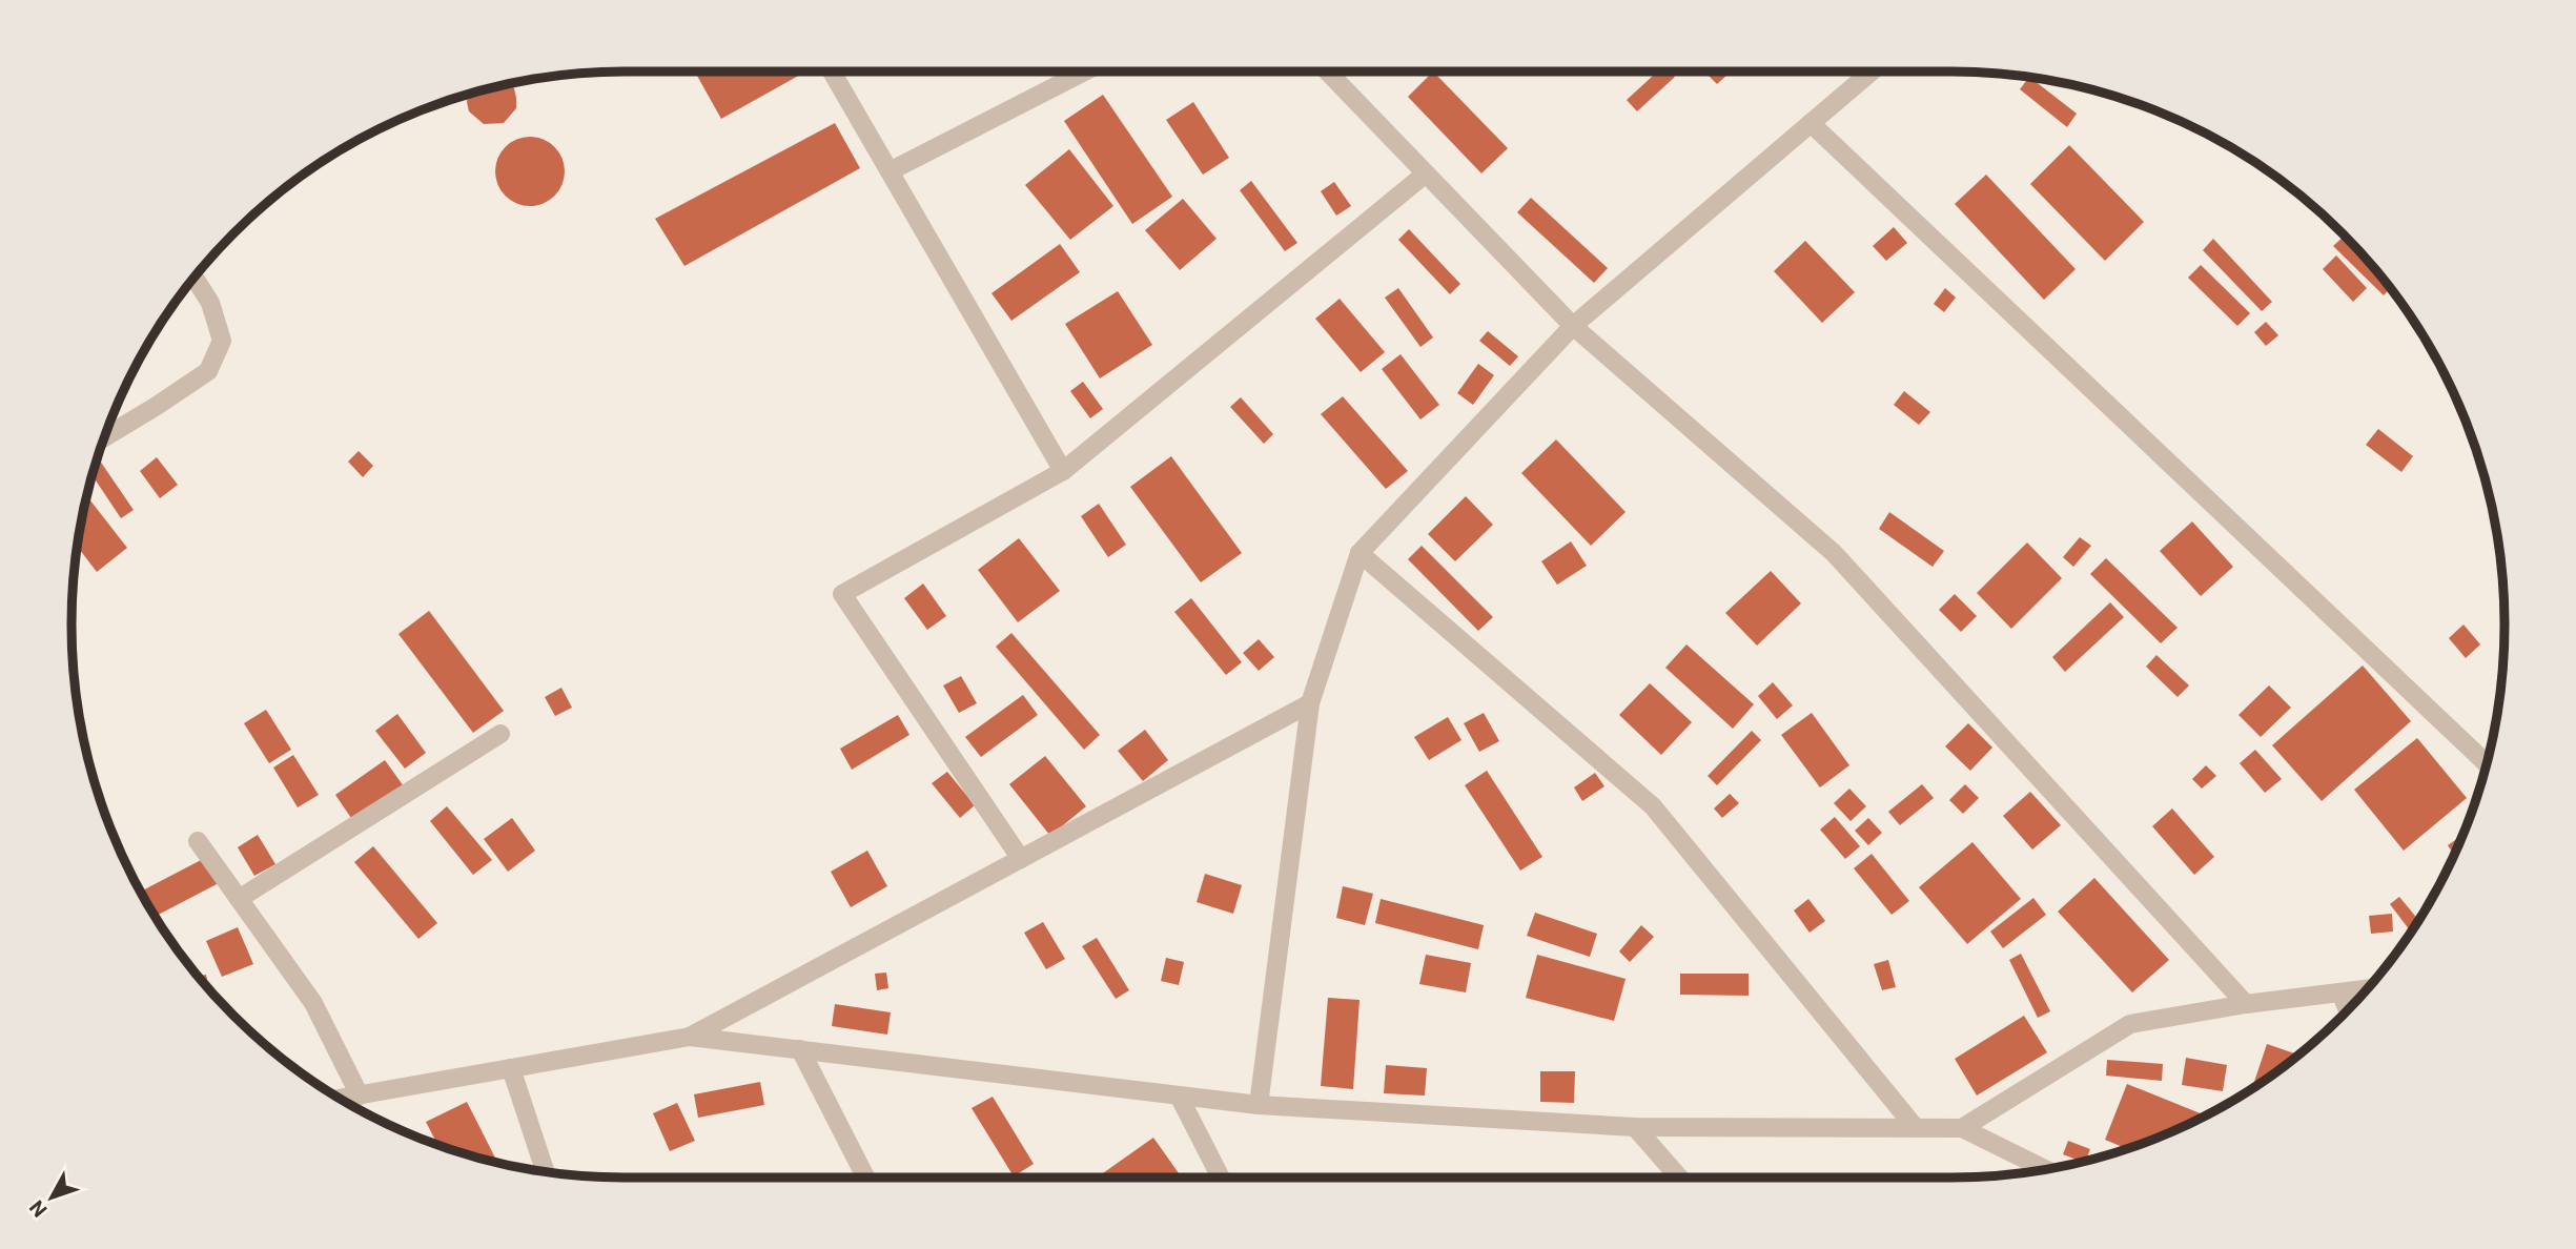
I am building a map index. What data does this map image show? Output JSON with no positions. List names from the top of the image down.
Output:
{
  "north": "bottom left"
}
